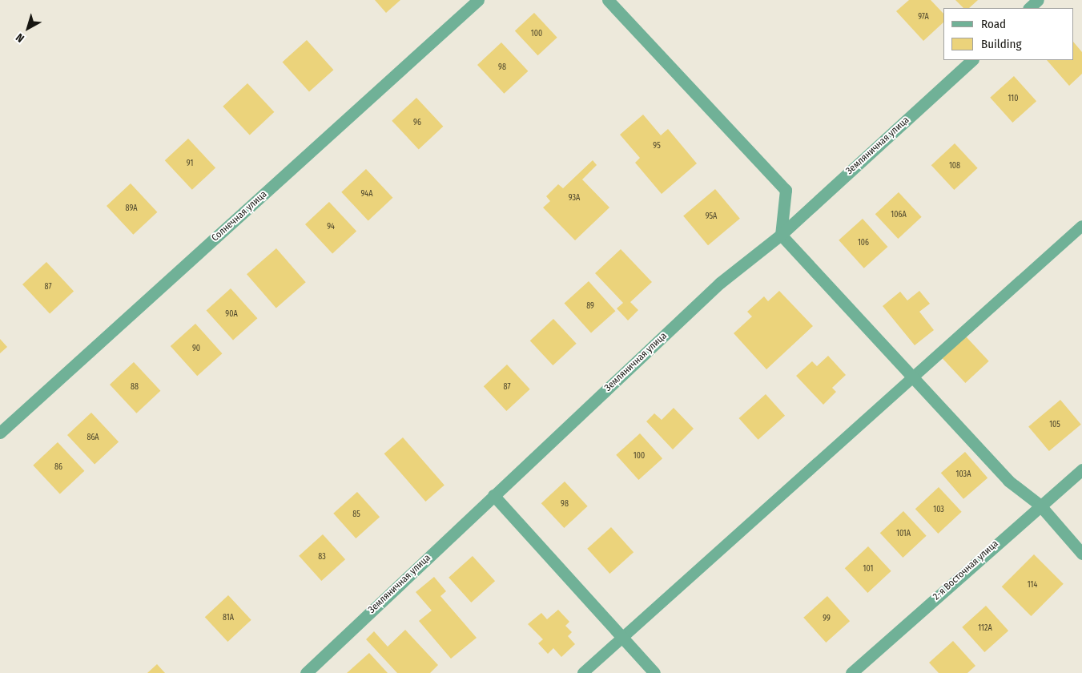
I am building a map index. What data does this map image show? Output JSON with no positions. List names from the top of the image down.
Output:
{
  "streets": {
    "street": ["Земляничная улица", "Солнечная улица", "2-я Восточная улица"]
  },
  "house_numbers": [
    "97А",
    "100",
    "98",
    "110",
    "96",
    "95",
    "91",
    "108",
    "94А",
    "93А",
    "89А",
    "106А",
    "95А",
    "94",
    "106",
    "87",
    "89",
    "90А",
    "90",
    "88",
    "87",
    "105",
    "86А",
    "100",
    "86",
    "103А",
    "98",
    "103",
    "85",
    "101А",
    "83",
    "101",
    "114",
    "81А",
    "99",
    "112А"
  ],
  "legend": ["Road", "Building"],
  "north": "bottom left"
}
